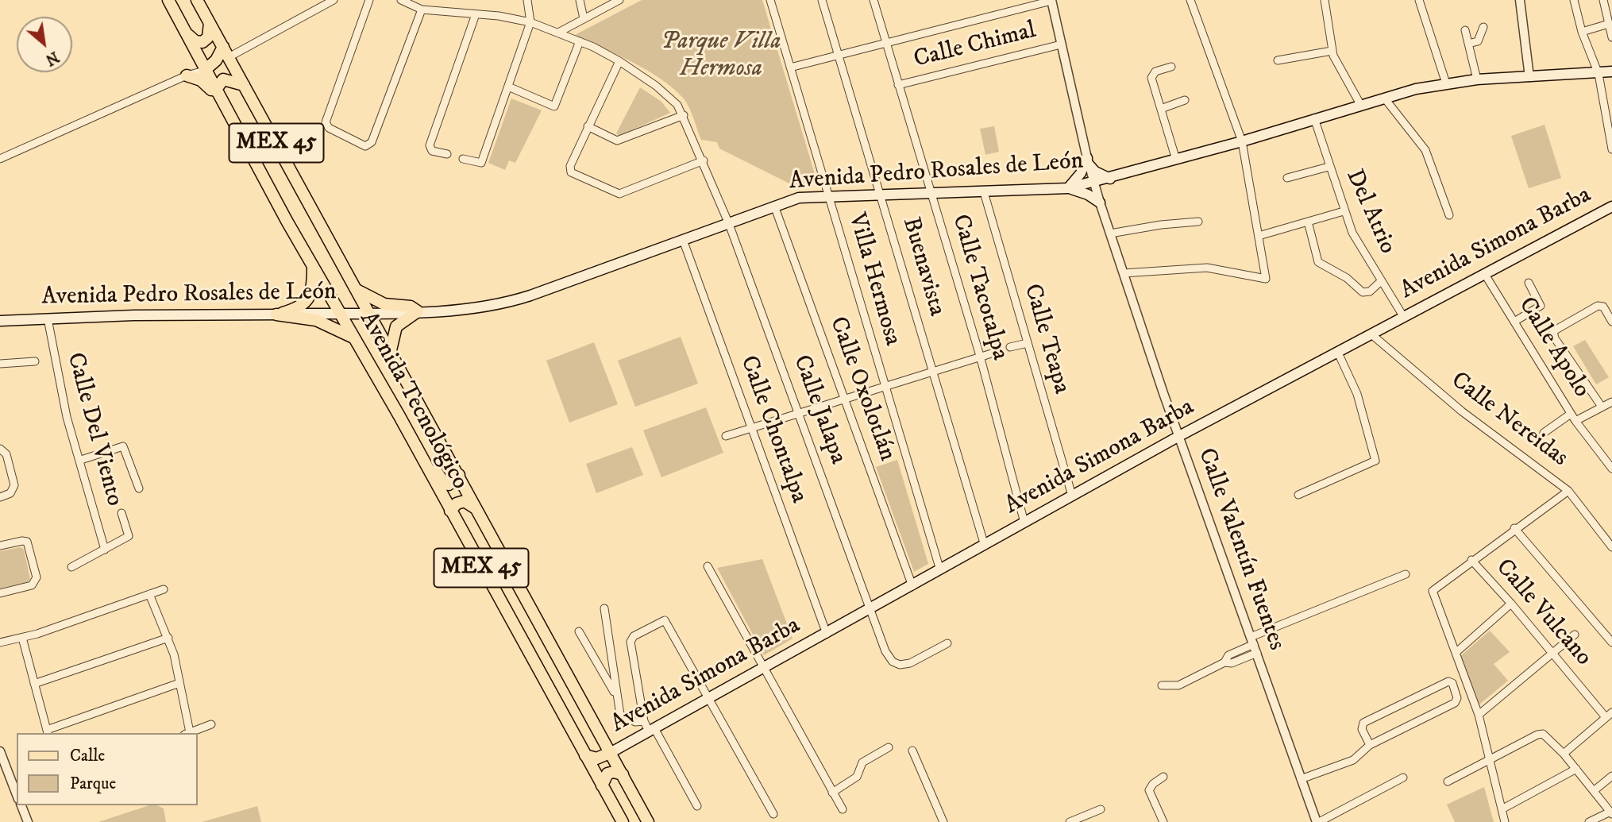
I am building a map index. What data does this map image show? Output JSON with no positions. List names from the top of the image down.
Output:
{
  "streets": {
    "main road": [
      "MEX 45",
      "Avenida Pedro Rosales de León",
      "Avenida Simona Barba",
      "Avenida Tecnológico"
    ],
    "street": [
      "Calle Chimal",
      "Del Atrio",
      "Buenavista",
      "Villa Hermosa",
      "Calle Tacotalpa",
      "Calle Teapa",
      "Calle Apolo",
      "Calle Oxolotlán",
      "Calle Jalapa",
      "Calle Nereidas",
      "Calle Del Viento",
      "Calle Chontalpa",
      "Calle Valentín Fuentes",
      "Calle Vulcano"
    ]
  },
  "crossings": [
    ["Calle Chimal", "Calle Tacotalpa"],
    ["Calle Chimal", "Calle Valentín Fuentes"],
    ["Avenida Pedro Rosales de León", "Del Atrio"],
    ["Avenida Pedro Rosales de León", "Buenavista"],
    ["Avenida Pedro Rosales de León", "Villa Hermosa"],
    ["Avenida Pedro Rosales de León", "Calle Tacotalpa"],
    ["Avenida Pedro Rosales de León", "Calle Teapa"],
    ["Avenida Pedro Rosales de León", "Calle Oxolotlán"],
    ["Avenida Pedro Rosales de León", "Avenida Tecnológico"],
    ["Avenida Pedro Rosales de León", "Calle Jalapa"],
    ["Avenida Pedro Rosales de León", "Calle Del Viento"],
    ["Avenida Pedro Rosales de León", "Calle Chontalpa"],
    ["Avenida Pedro Rosales de León", "Calle Valentín Fuentes"],
    ["Del Atrio", "Avenida Simona Barba"],
    ["Avenida Simona Barba", "Buenavista"],
    ["Avenida Simona Barba", "Villa Hermosa"],
    ["Avenida Simona Barba", "Calle Tacotalpa"],
    ["Avenida Simona Barba", "Calle Teapa"],
    ["Avenida Simona Barba", "Calle Apolo"],
    ["Avenida Simona Barba", "Calle Oxolotlán"],
    ["Avenida Simona Barba", "Avenida Tecnológico"],
    ["Avenida Simona Barba", "Calle Jalapa"],
    ["Avenida Simona Barba", "Calle Nereidas"],
    ["Avenida Simona Barba", "Calle Chontalpa"],
    ["Avenida Simona Barba", "Calle Valentín Fuentes"]
  ],
  "parks": ["Parque Villa Hermosa"],
  "legend": ["Calle", "Parque"],
  "north": "bottom right"
}
